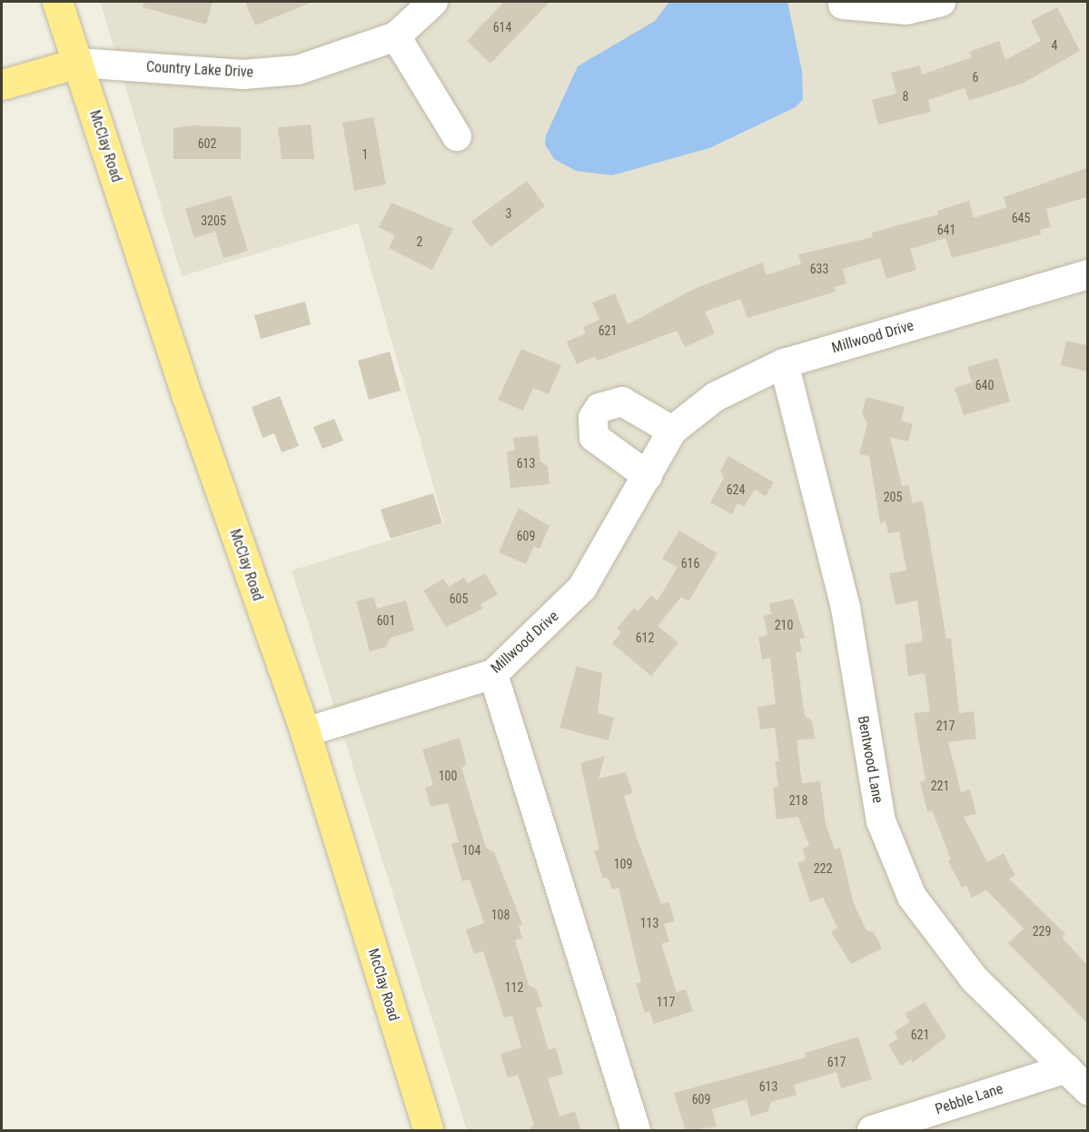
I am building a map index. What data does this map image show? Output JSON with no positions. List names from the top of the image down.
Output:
{
  "streets": {
    "main road": ["McClay Road"],
    "street": [
      "Country Lake Drive",
      "Millwood Drive",
      "Bentwood Lane",
      "Pebble Lane"
    ]
  },
  "crossings": [
    ["Country Lake Drive", "McClay Road"],
    ["McClay Road", "Millwood Drive"],
    ["Millwood Drive", "Bentwood Lane"],
    ["Bentwood Lane", "Pebble Lane"]
  ],
  "house_numbers": [
    "614",
    "4",
    "6",
    "8",
    "602",
    "1",
    "3",
    "645",
    "3205",
    "641",
    "2",
    "633",
    "621",
    "640",
    "613",
    "624",
    "205",
    "609",
    "616",
    "605",
    "601",
    "210",
    "612",
    "217",
    "100",
    "221",
    "218",
    "104",
    "109",
    "222",
    "108",
    "113",
    "229",
    "112",
    "117",
    "621",
    "617",
    "613",
    "609"
  ]
}
